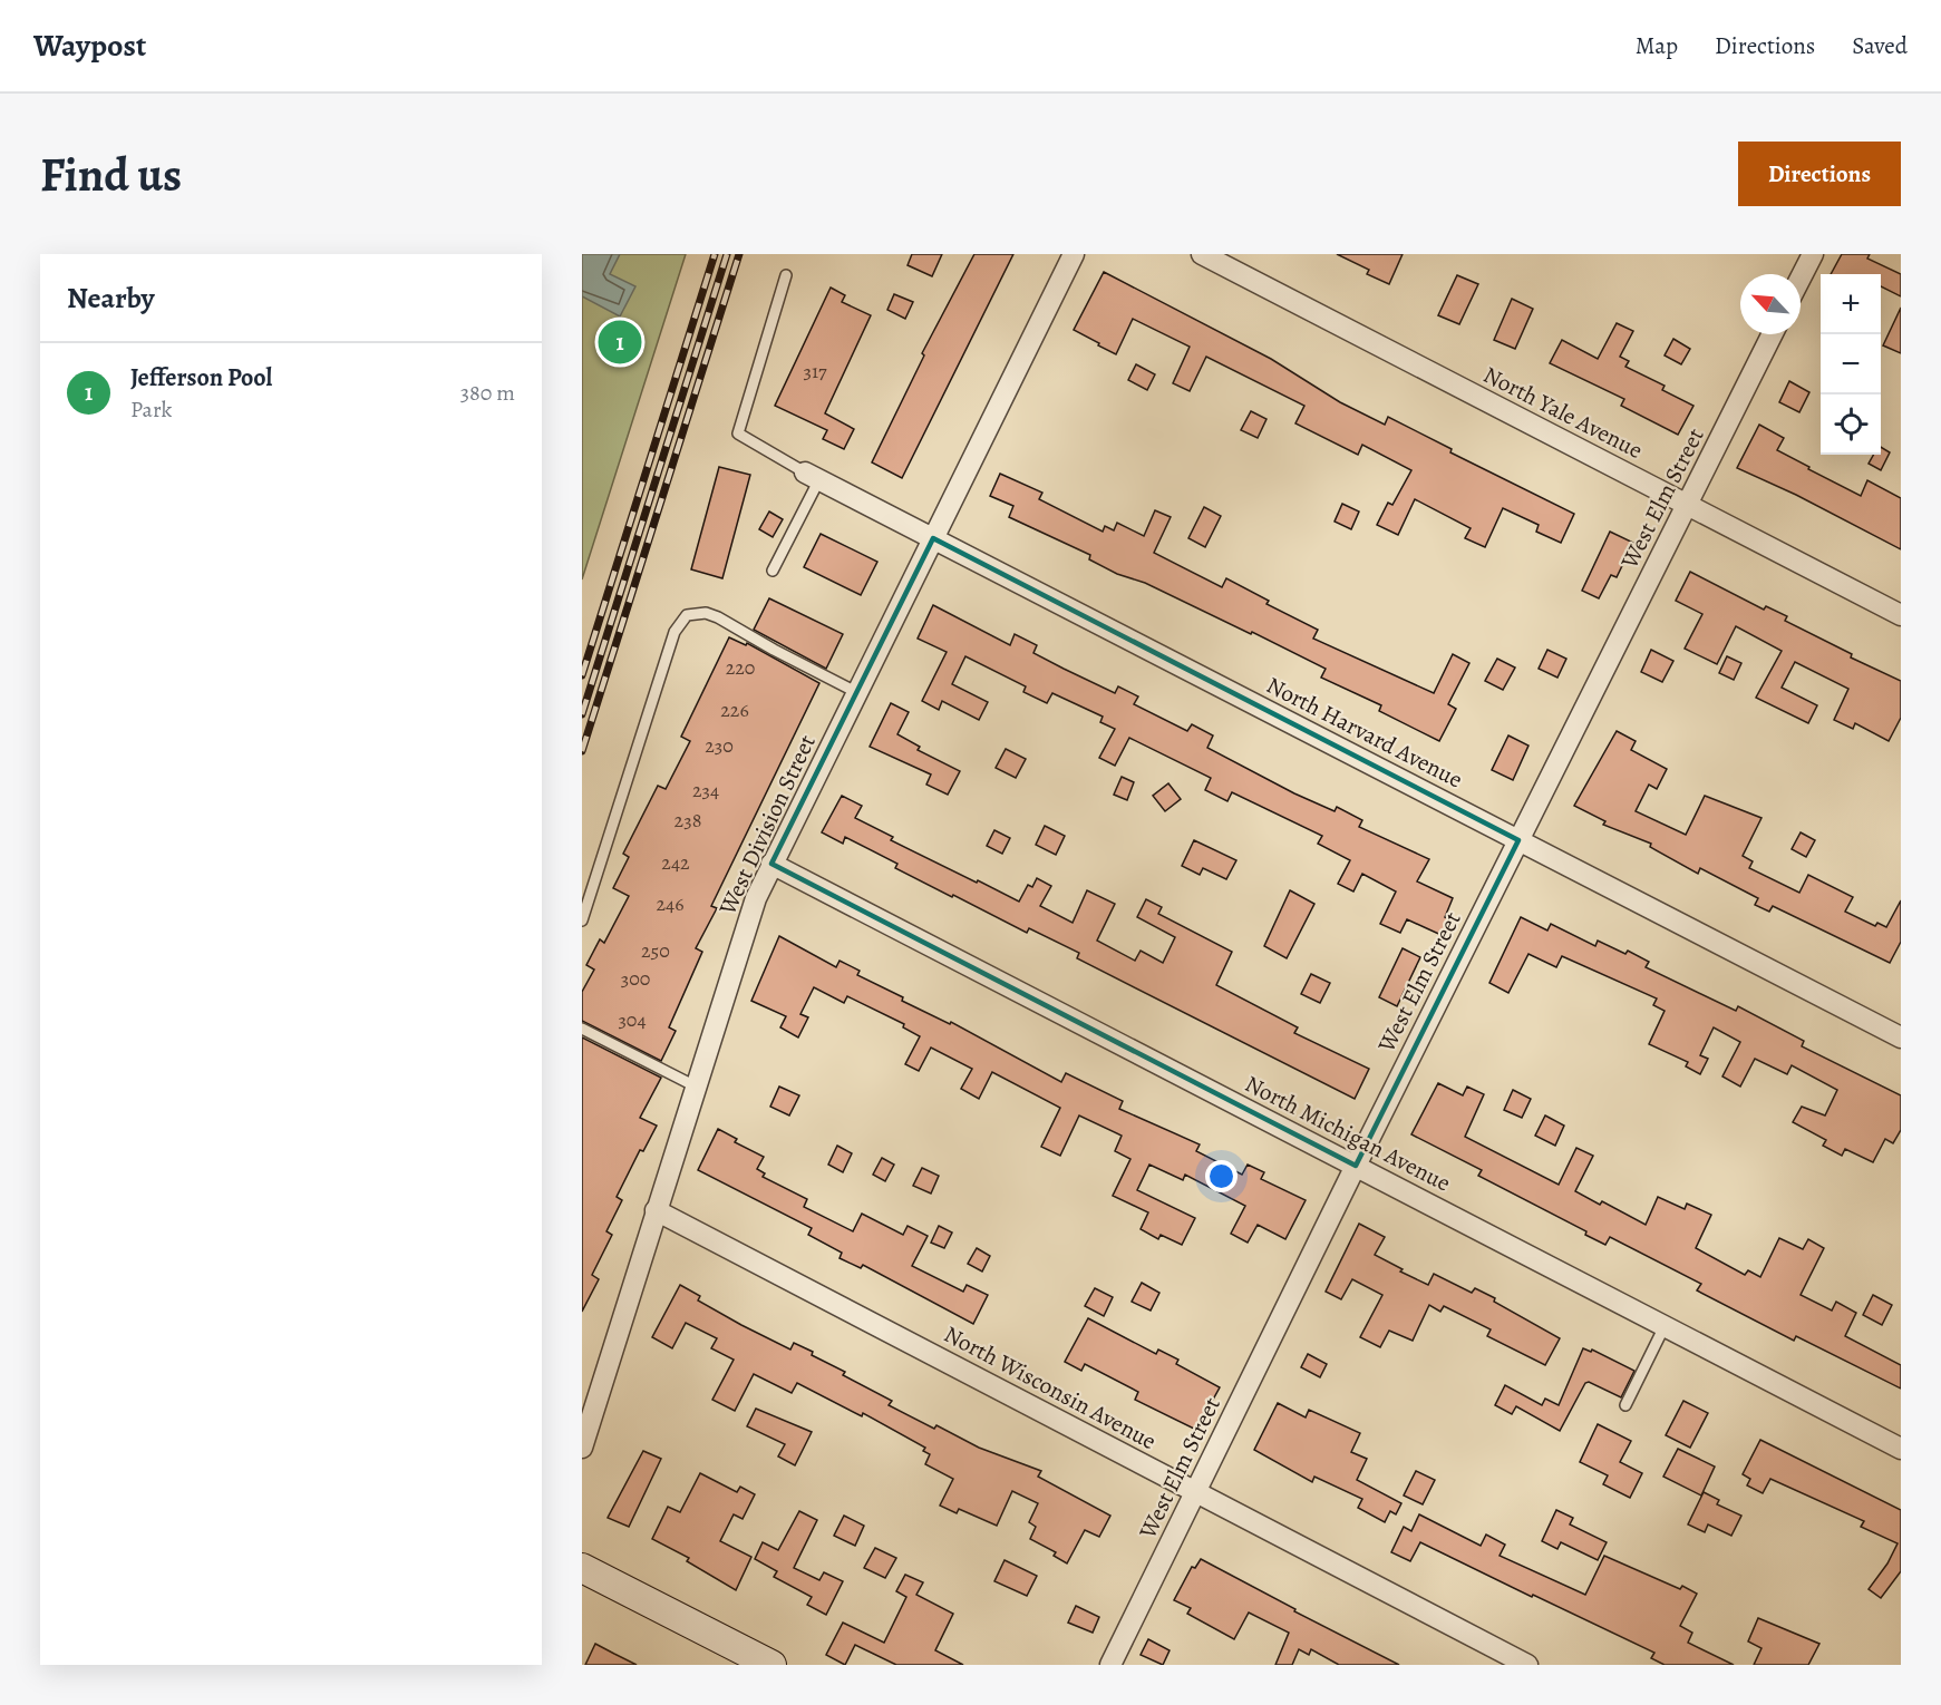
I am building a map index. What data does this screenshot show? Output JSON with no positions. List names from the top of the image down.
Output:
{
  "streets": {
    "street": [
      "North Yale Avenue",
      "West Elm Street",
      "North Harvard Avenue",
      "West Division Street",
      "North Michigan Avenue",
      "North Wisconsin Avenue"
    ]
  },
  "crossings": [
    ["North Yale Avenue", "West Elm Street"],
    ["West Elm Street", "North Harvard Avenue"],
    ["West Elm Street", "North Michigan Avenue"],
    ["West Elm Street", "North Wisconsin Avenue"],
    ["North Harvard Avenue", "West Division Street"],
    ["West Division Street", "North Michigan Avenue"],
    ["West Division Street", "North Wisconsin Avenue"]
  ],
  "house_numbers": [
    "317",
    "220",
    "226",
    "230",
    "234",
    "238",
    "242",
    "246",
    "250",
    "300",
    "304"
  ],
  "north": "top left",
  "page": {
    "header": "Waypost",
    "nav": ["Map", "Directions", "Saved"],
    "buttons": "Directions",
    "title": "Find us",
    "heading": "Nearby",
    "map_buttons": ["+", "−"],
    "pins": "1",
    "list": [
      {
        "mark": "1",
        "name": "Jefferson Pool",
        "note": "Park",
        "value": "380 m"
      }
    ]
  }
}
